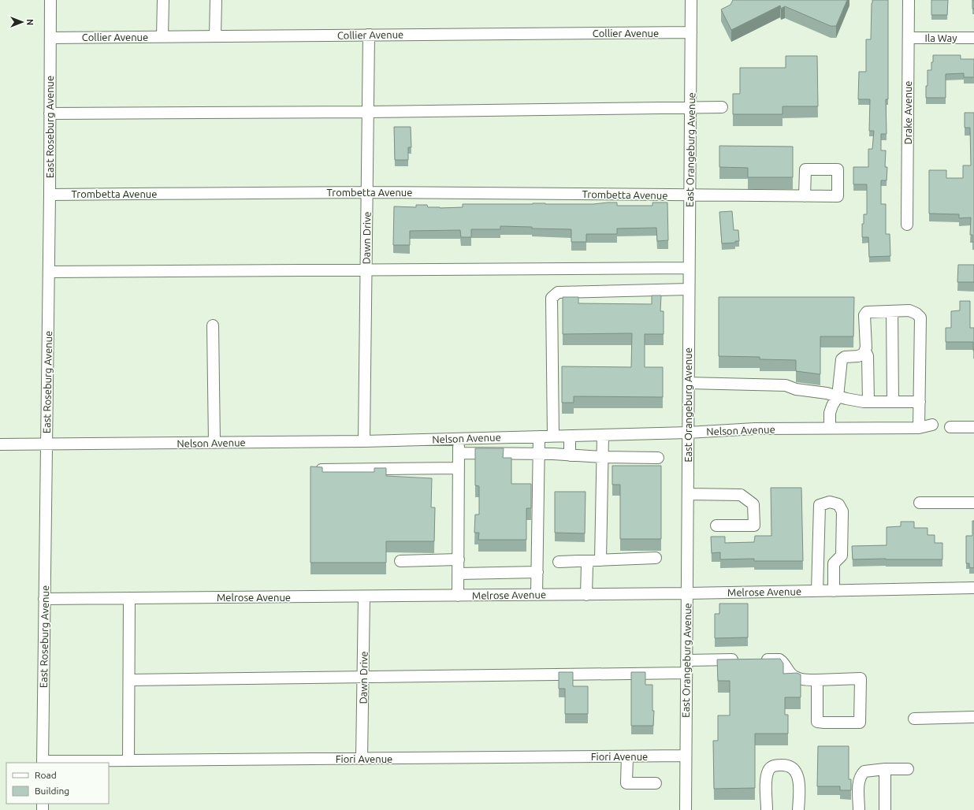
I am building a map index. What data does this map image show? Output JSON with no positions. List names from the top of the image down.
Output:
{
  "streets": {
    "street": [
      "Collier Avenue",
      "Ila Way",
      "Drake Avenue",
      "East Roseburg Avenue",
      "East Orangeburg Avenue",
      "Trombetta Avenue",
      "Dawn Drive",
      "Nelson Avenue",
      "Melrose Avenue",
      "Fiori Avenue"
    ]
  },
  "crossings": [
    ["Collier Avenue", "East Roseburg Avenue"],
    ["Collier Avenue", "East Orangeburg Avenue"],
    ["Collier Avenue", "Dawn Drive"],
    ["Ila Way", "Drake Avenue"],
    ["East Roseburg Avenue", "Trombetta Avenue"],
    ["East Roseburg Avenue", "Nelson Avenue"],
    ["East Roseburg Avenue", "Melrose Avenue"],
    ["East Roseburg Avenue", "Fiori Avenue"],
    ["East Orangeburg Avenue", "Trombetta Avenue"],
    ["East Orangeburg Avenue", "Nelson Avenue"],
    ["East Orangeburg Avenue", "Melrose Avenue"],
    ["East Orangeburg Avenue", "Fiori Avenue"],
    ["Trombetta Avenue", "Dawn Drive"],
    ["Dawn Drive", "Nelson Avenue"],
    ["Dawn Drive", "Melrose Avenue"],
    ["Dawn Drive", "Fiori Avenue"]
  ],
  "legend": ["Road", "Building"],
  "north": "right"
}
